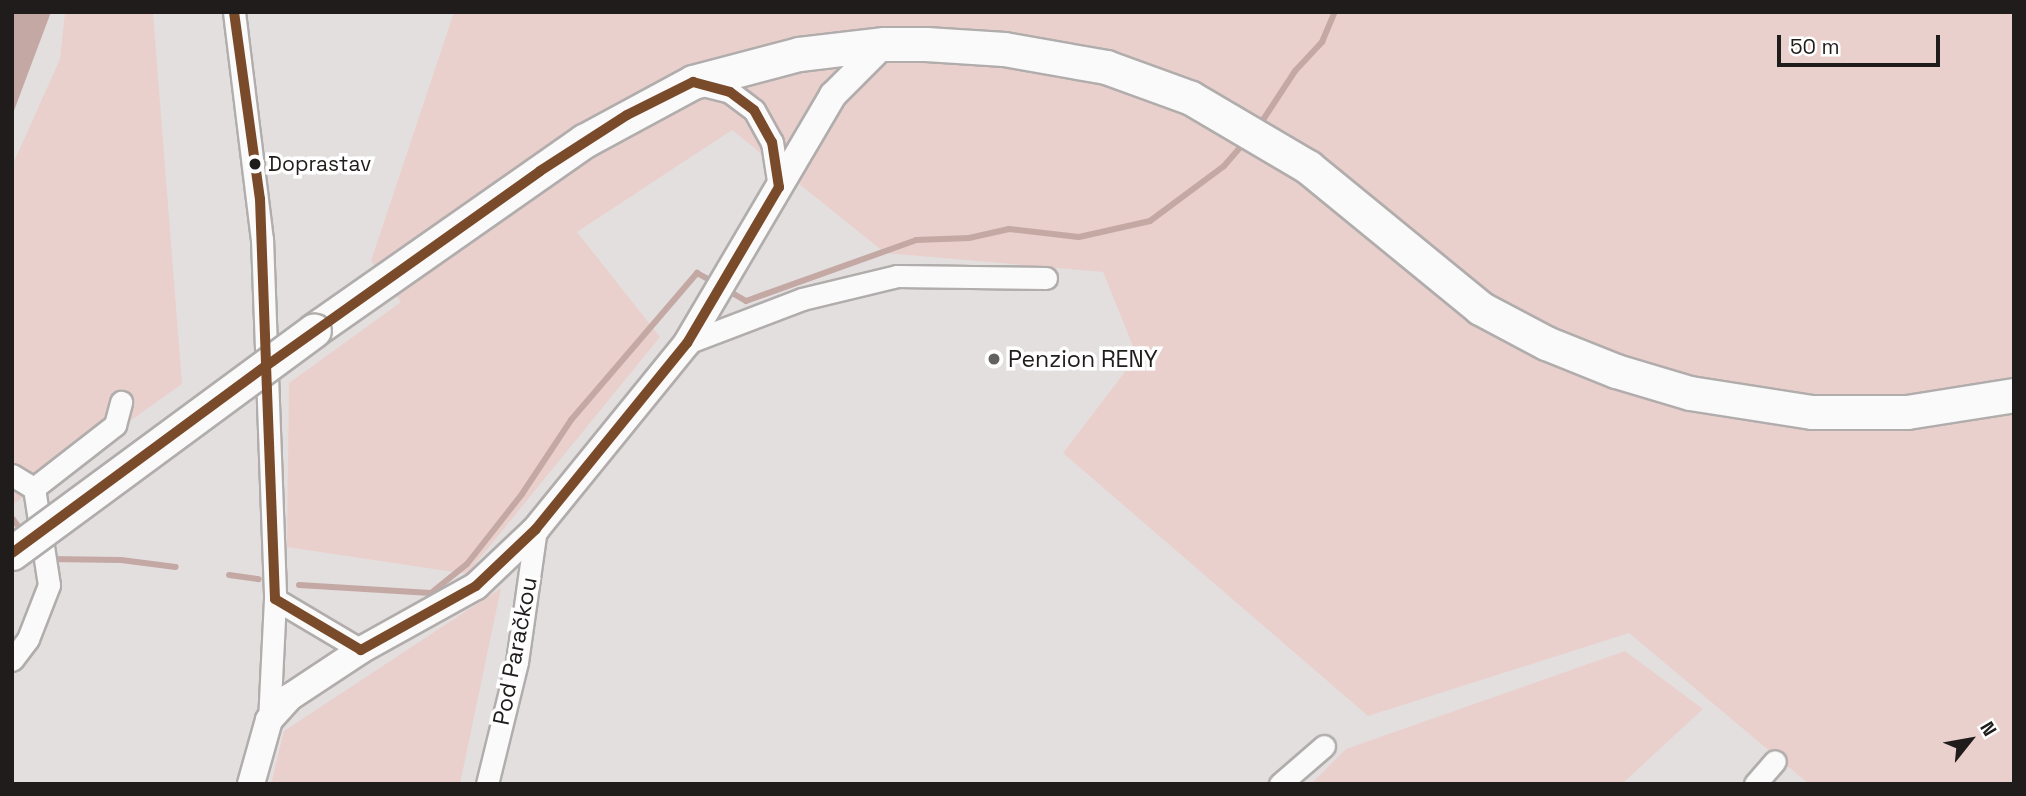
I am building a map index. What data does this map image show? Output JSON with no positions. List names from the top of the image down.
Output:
{
  "streets": {
    "street": ["Pod Paračkou"]
  },
  "places": ["Doprastav", "Penzion RENY"],
  "scale_bar": "50 m",
  "north": "top right"
}
